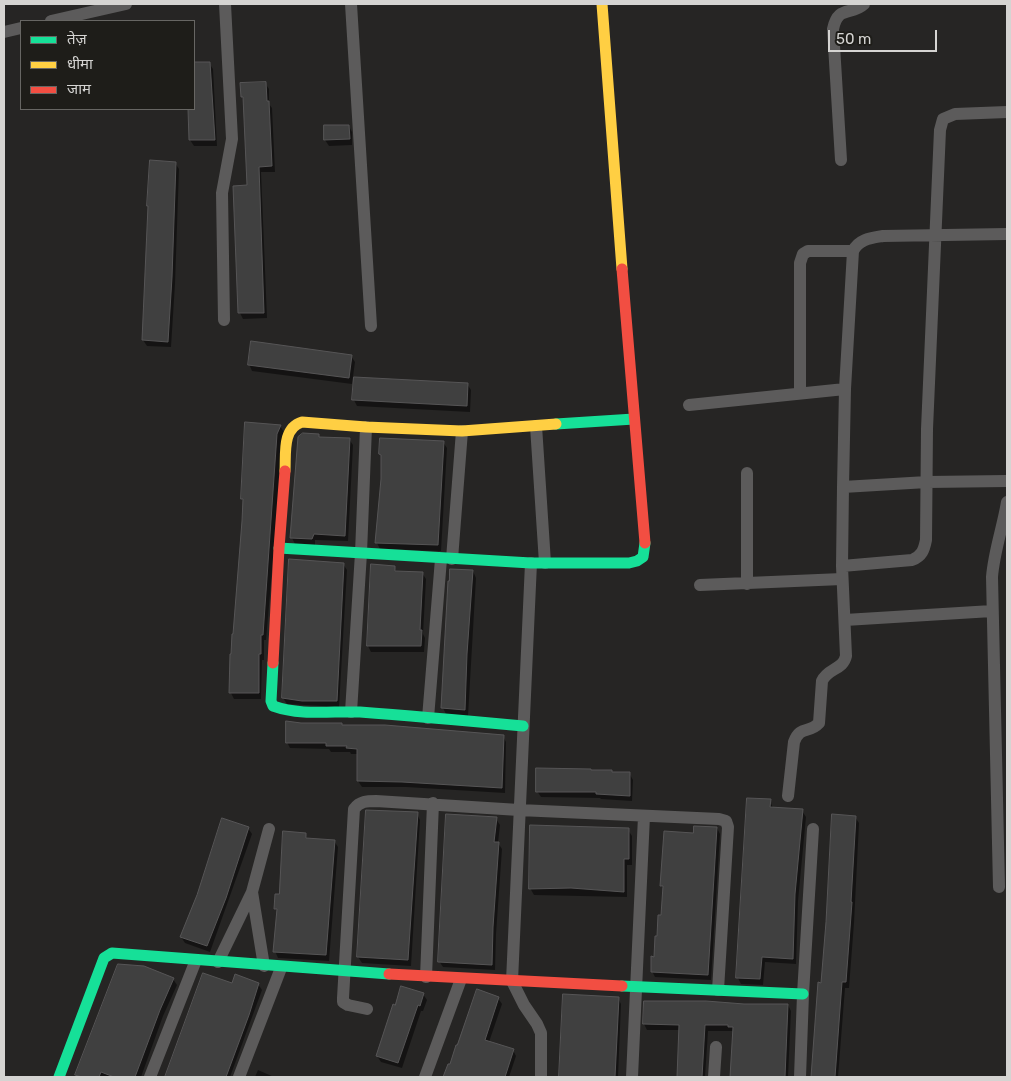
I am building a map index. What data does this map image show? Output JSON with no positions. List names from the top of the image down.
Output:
{
  "legend": ["तेज़", "धीमा", "जाम"],
  "scale_bar": "50 m"
}
